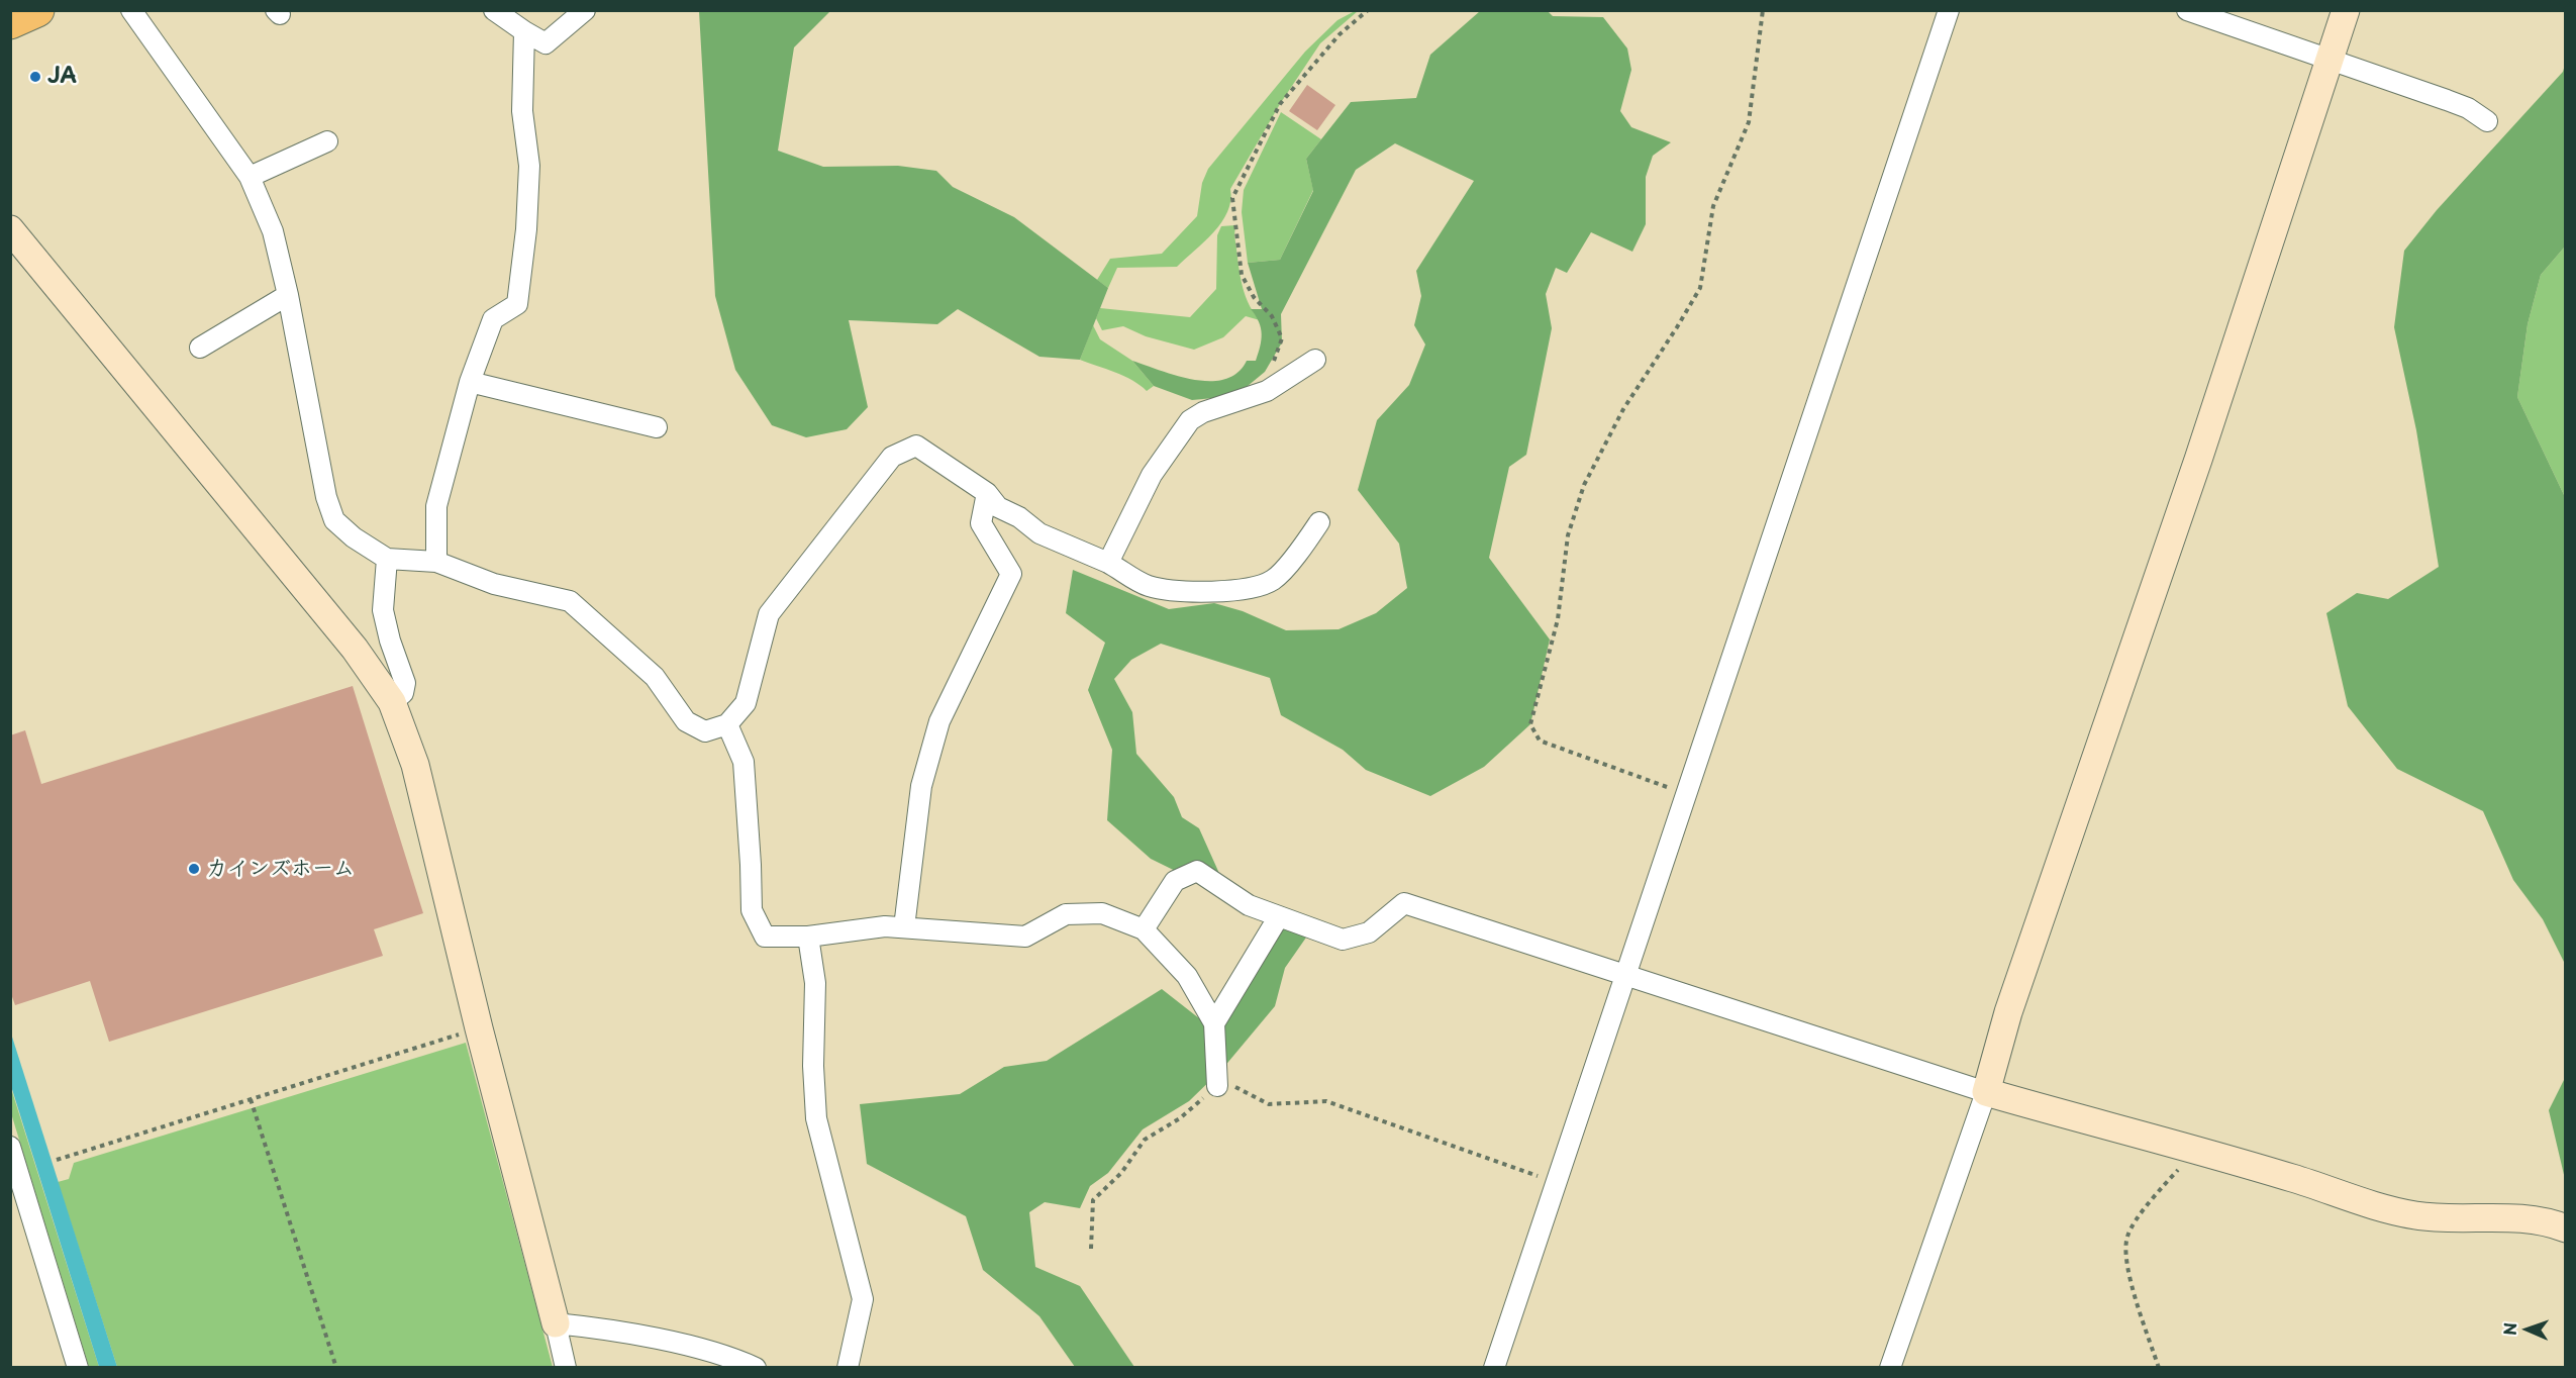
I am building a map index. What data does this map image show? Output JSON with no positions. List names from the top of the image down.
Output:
{
  "places": ["JA", "カインズホーム"],
  "north": "left"
}
